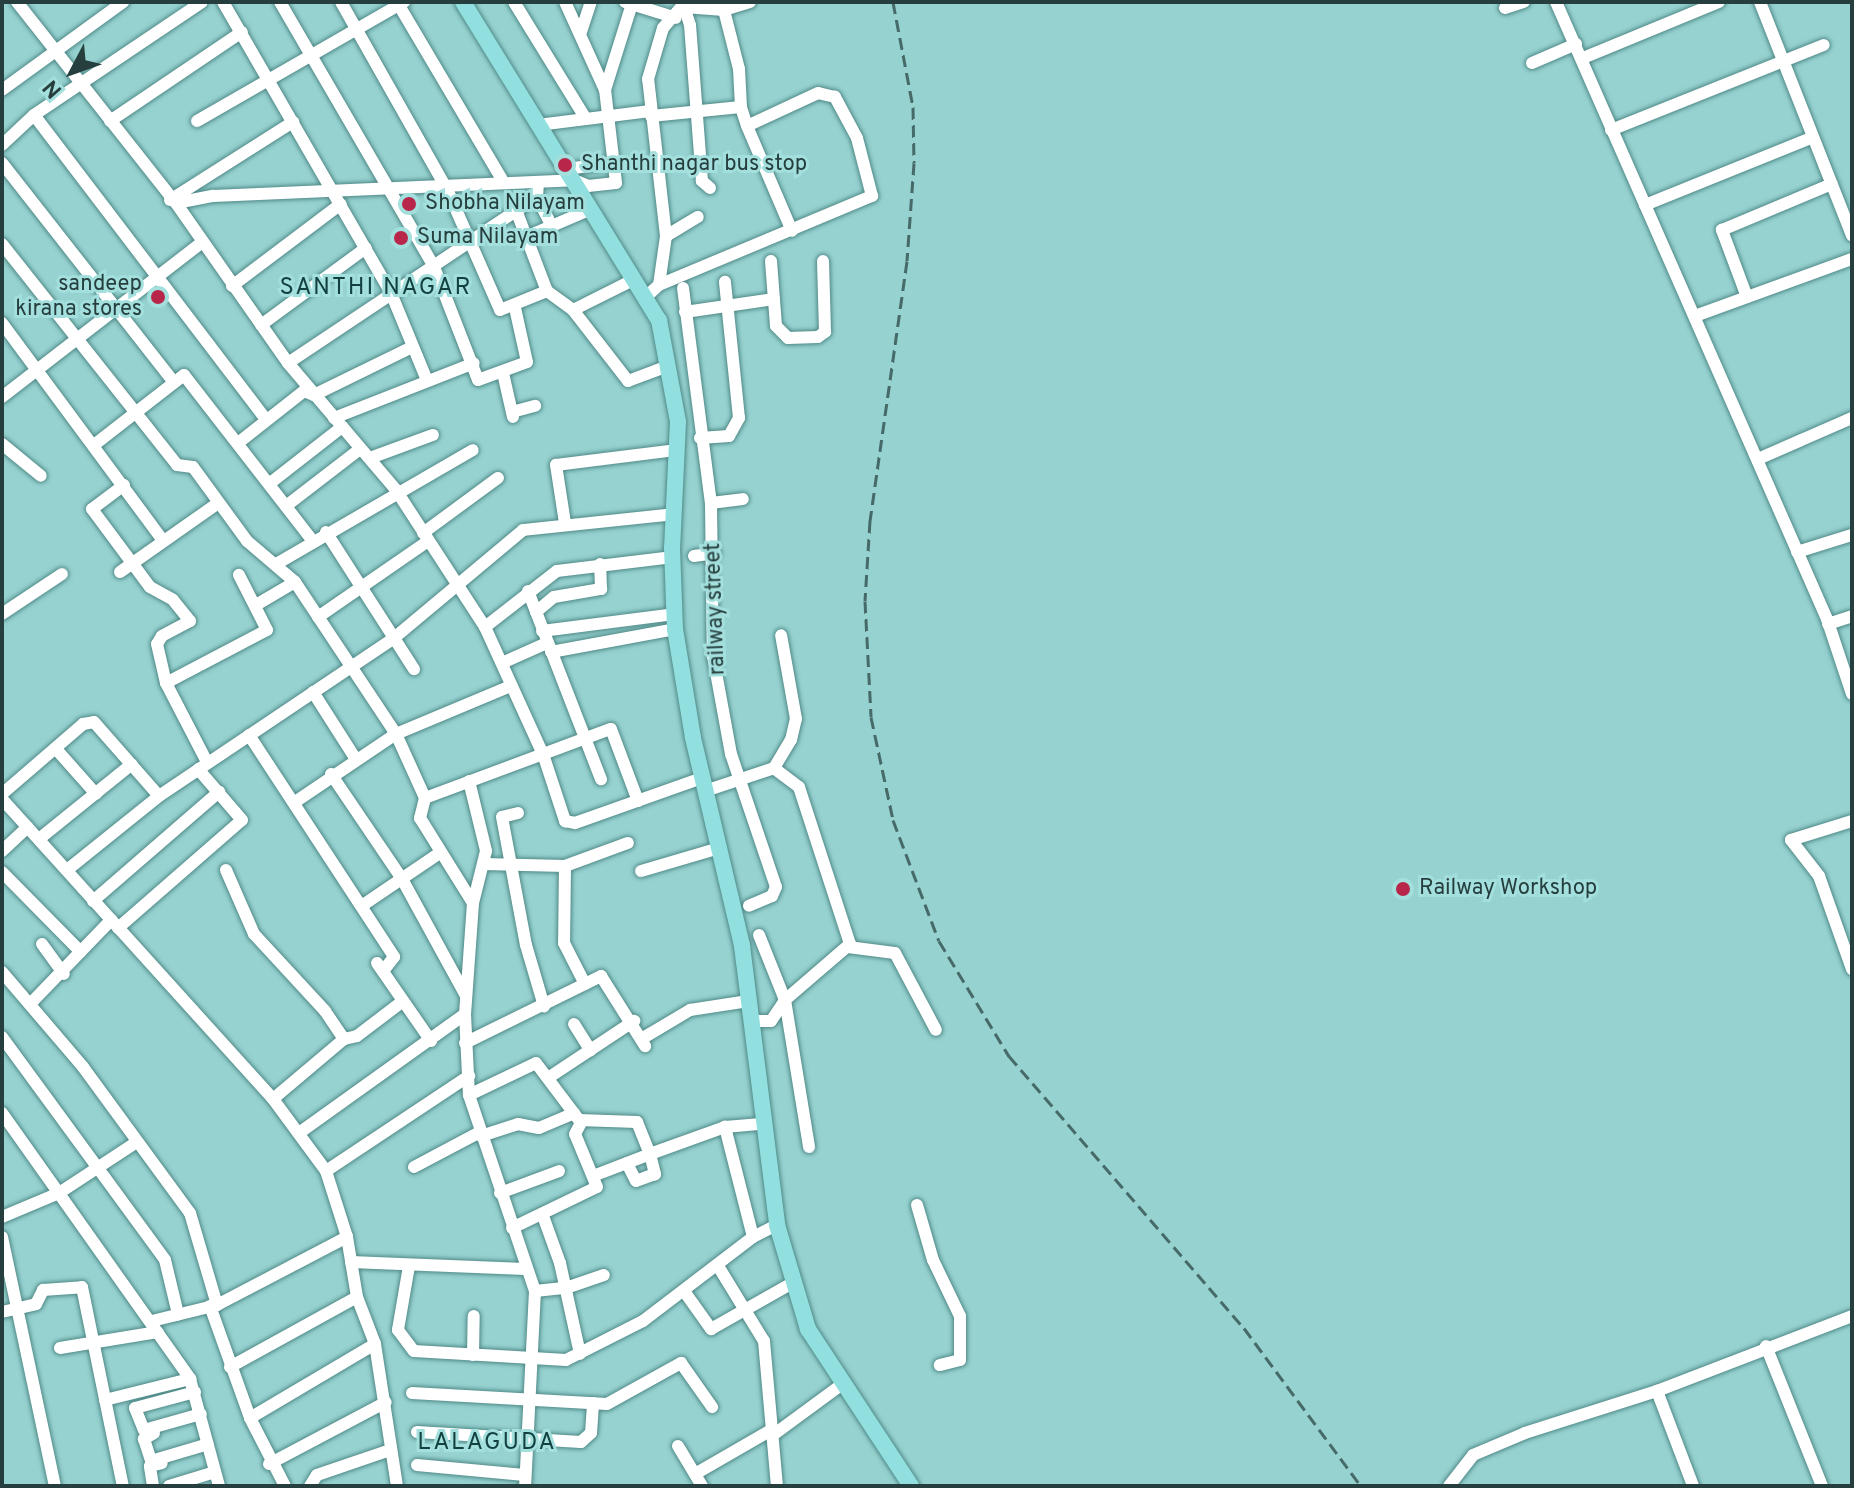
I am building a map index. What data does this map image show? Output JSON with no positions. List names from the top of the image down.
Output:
{
  "streets": {
    "street": ["railway street"]
  },
  "districts": ["SANTHI NAGAR", "LALAGUDA"],
  "places": [
    "Shanthi nagar bus stop",
    "Shobha Nilayam",
    "Suma Nilayam",
    "sandeep kirana stores",
    "Railway Workshop"
  ],
  "north": "bottom left"
}
